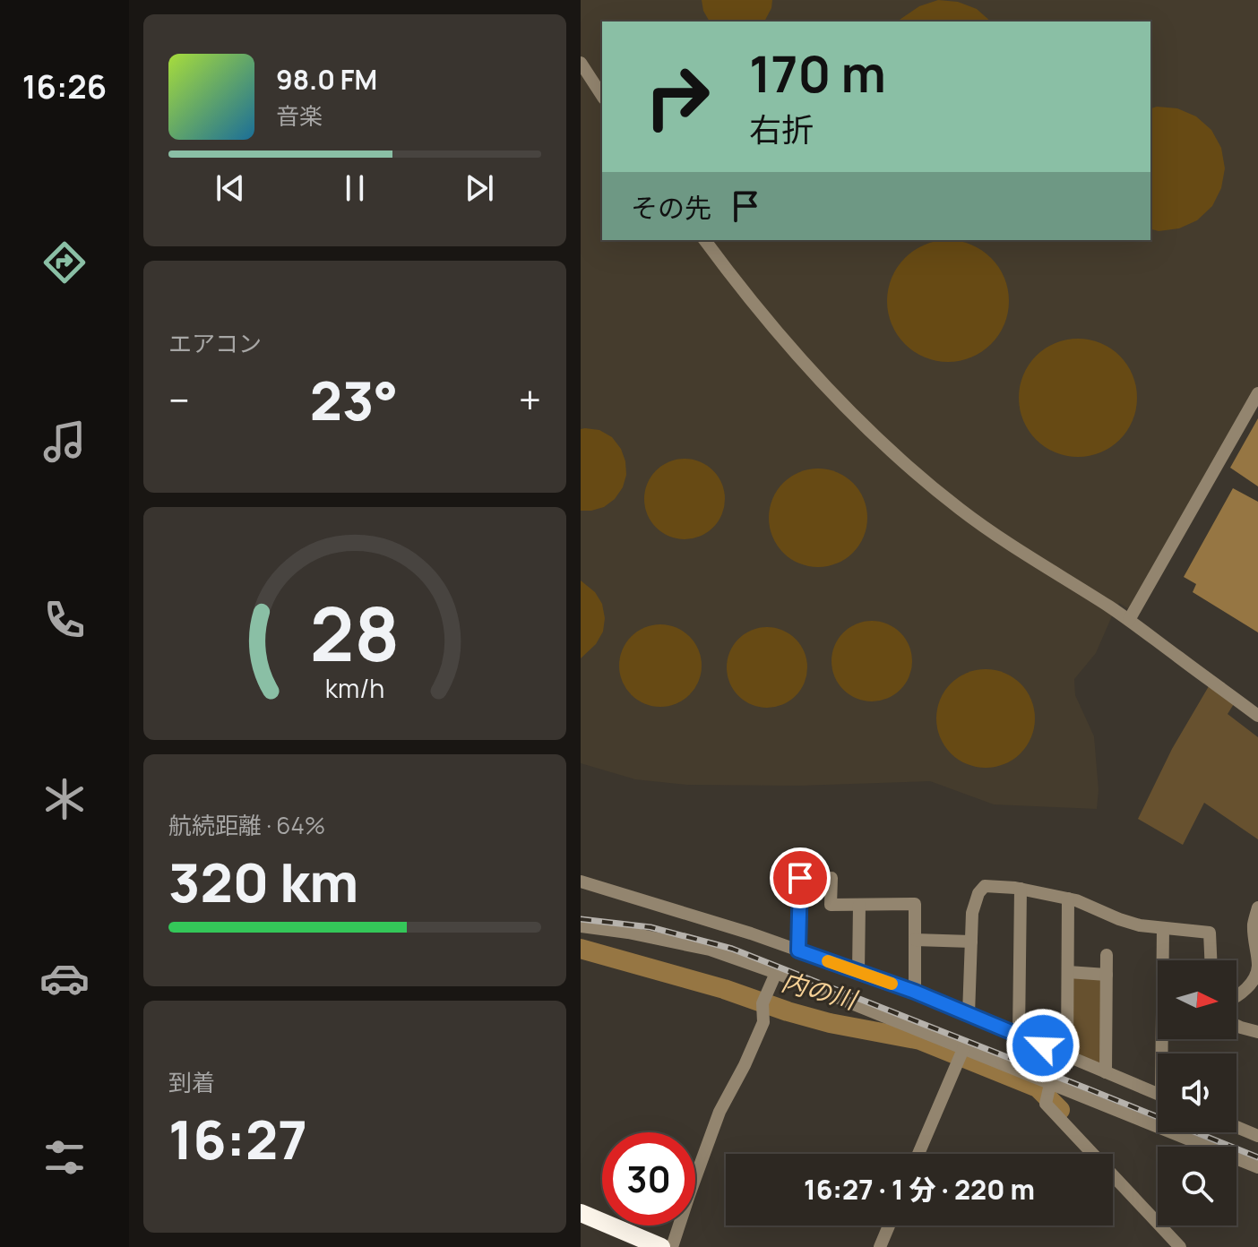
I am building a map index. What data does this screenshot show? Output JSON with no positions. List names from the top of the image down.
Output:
{
  "water": ["内の川"],
  "north": "right",
  "page": {
    "tabs": "16:26",
    "turn": ["170 m", "右折"],
    "song": ["98.0 FM", "音楽"],
    "then": "その先",
    "tile": [
      "エアコン",
      ["航続距離 · 64%", "320 km"],
      ["到着", "16:27"]
    ],
    "heat": ["−", "23°", "+"],
    "limit": "30",
    "trip": "16:27 · 1 分 · 220 m",
    "gauge": ["28", "km/h"]
  }
}
